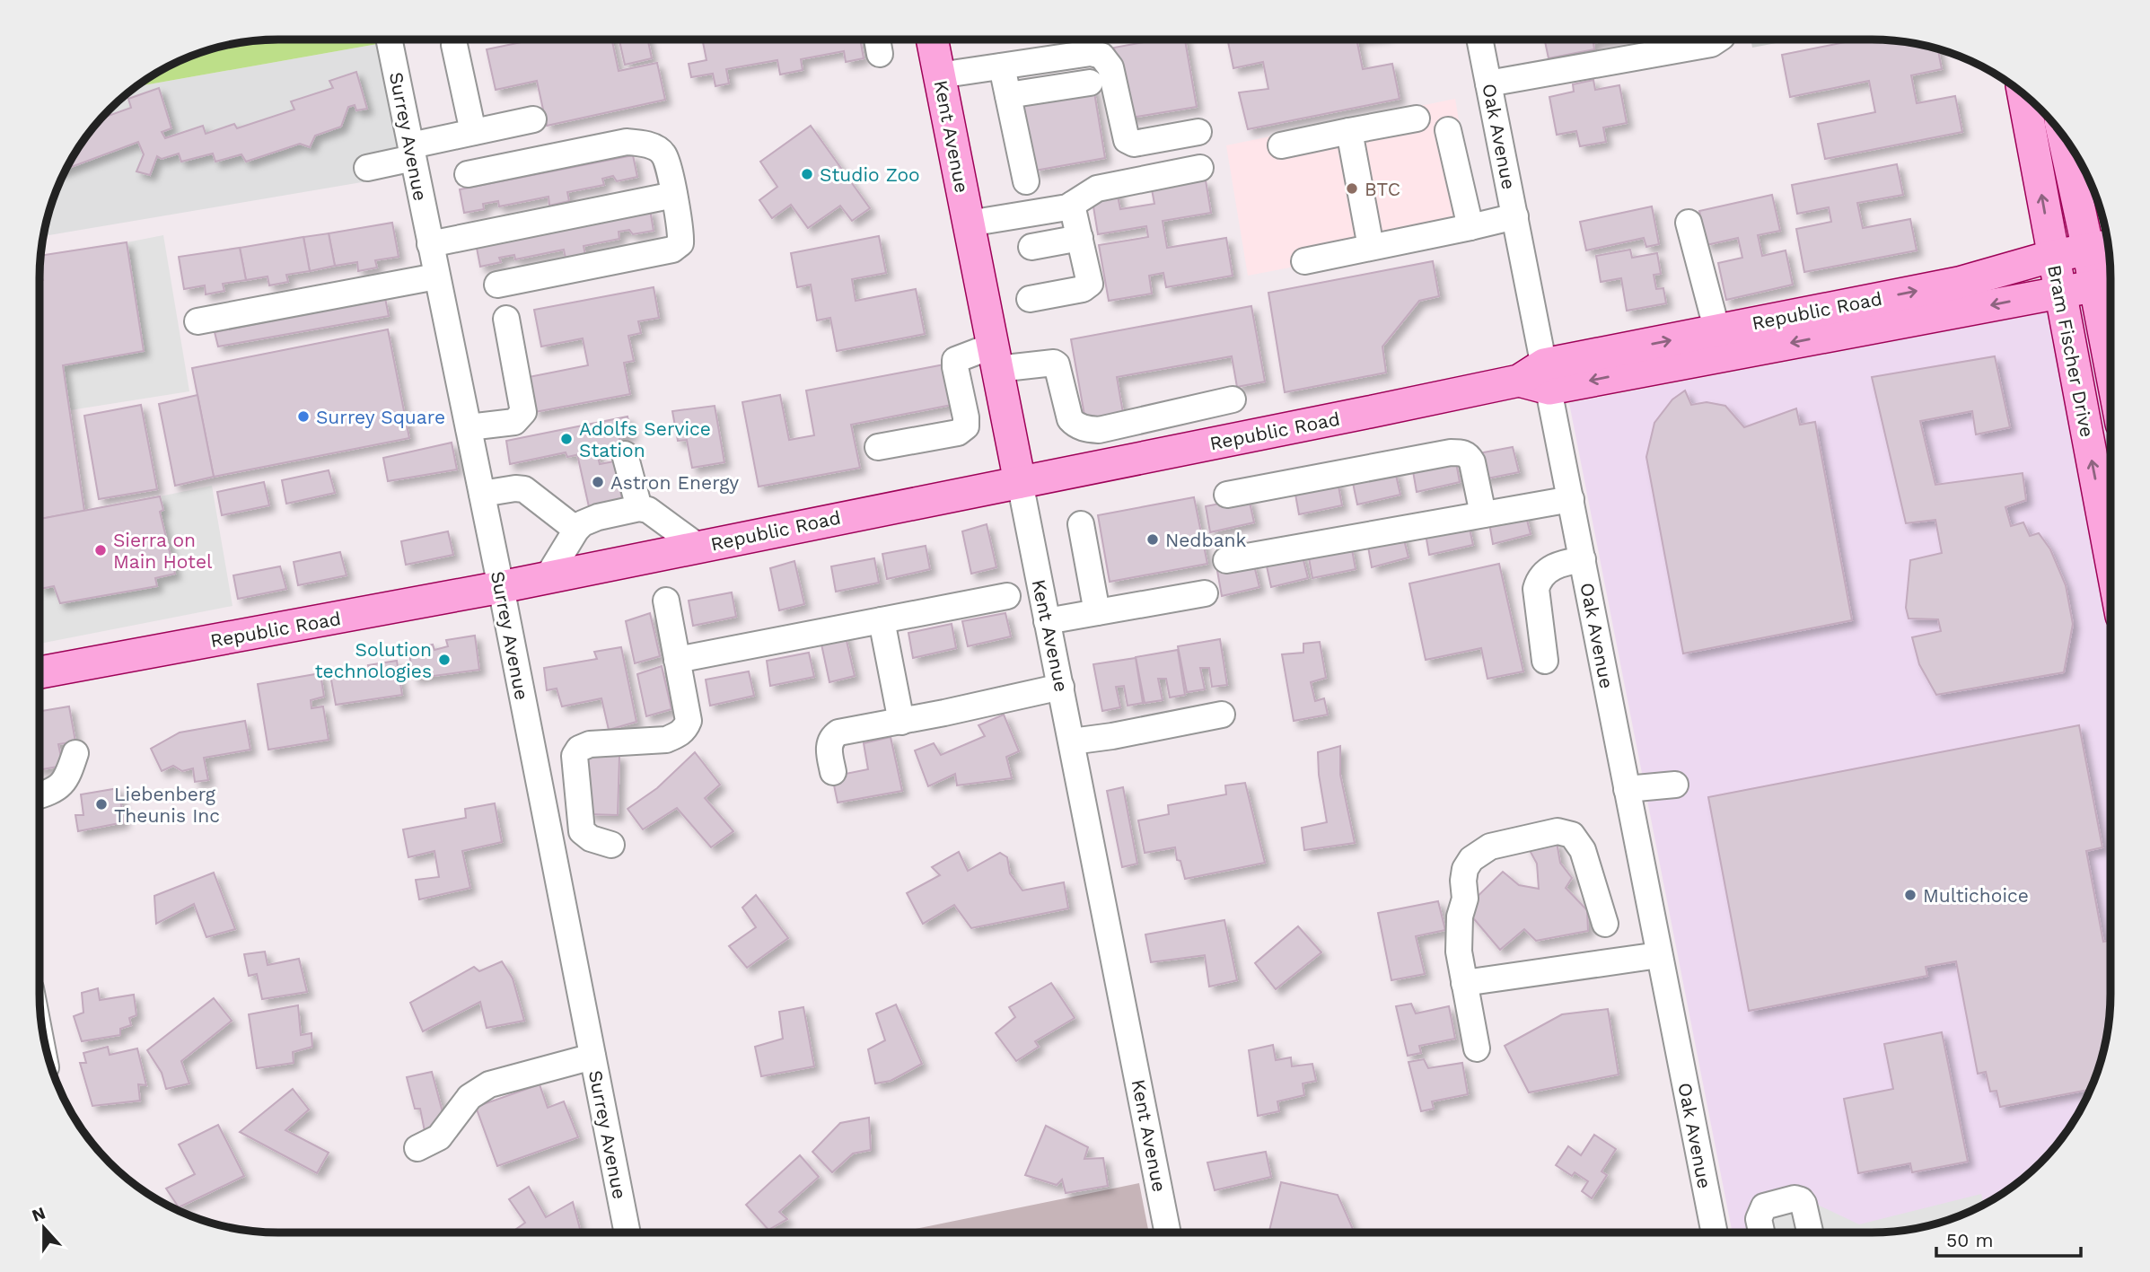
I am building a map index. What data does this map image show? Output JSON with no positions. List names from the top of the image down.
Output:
{
  "streets": {
    "main road": ["Kent Avenue", "Republic Road", "Bram Fischer Drive"],
    "street": ["Surrey Avenue", "Oak Avenue"]
  },
  "crossings": [
    ["Surrey Avenue", "Republic Road"],
    ["Kent Avenue", "Republic Road"],
    ["Oak Avenue", "Republic Road"],
    ["Republic Road", "Bram Fischer Drive"]
  ],
  "places": [
    "Studio Zoo",
    "BTC",
    "Surrey Square",
    "Adolfs Service Station",
    "Astron Energy",
    "Nedbank",
    "Sierra on Main Hotel",
    "Solution technologies",
    "Liebenberg Theunis Inc",
    "Multichoice"
  ],
  "scale_bar": "50 m",
  "north": "top"
}
